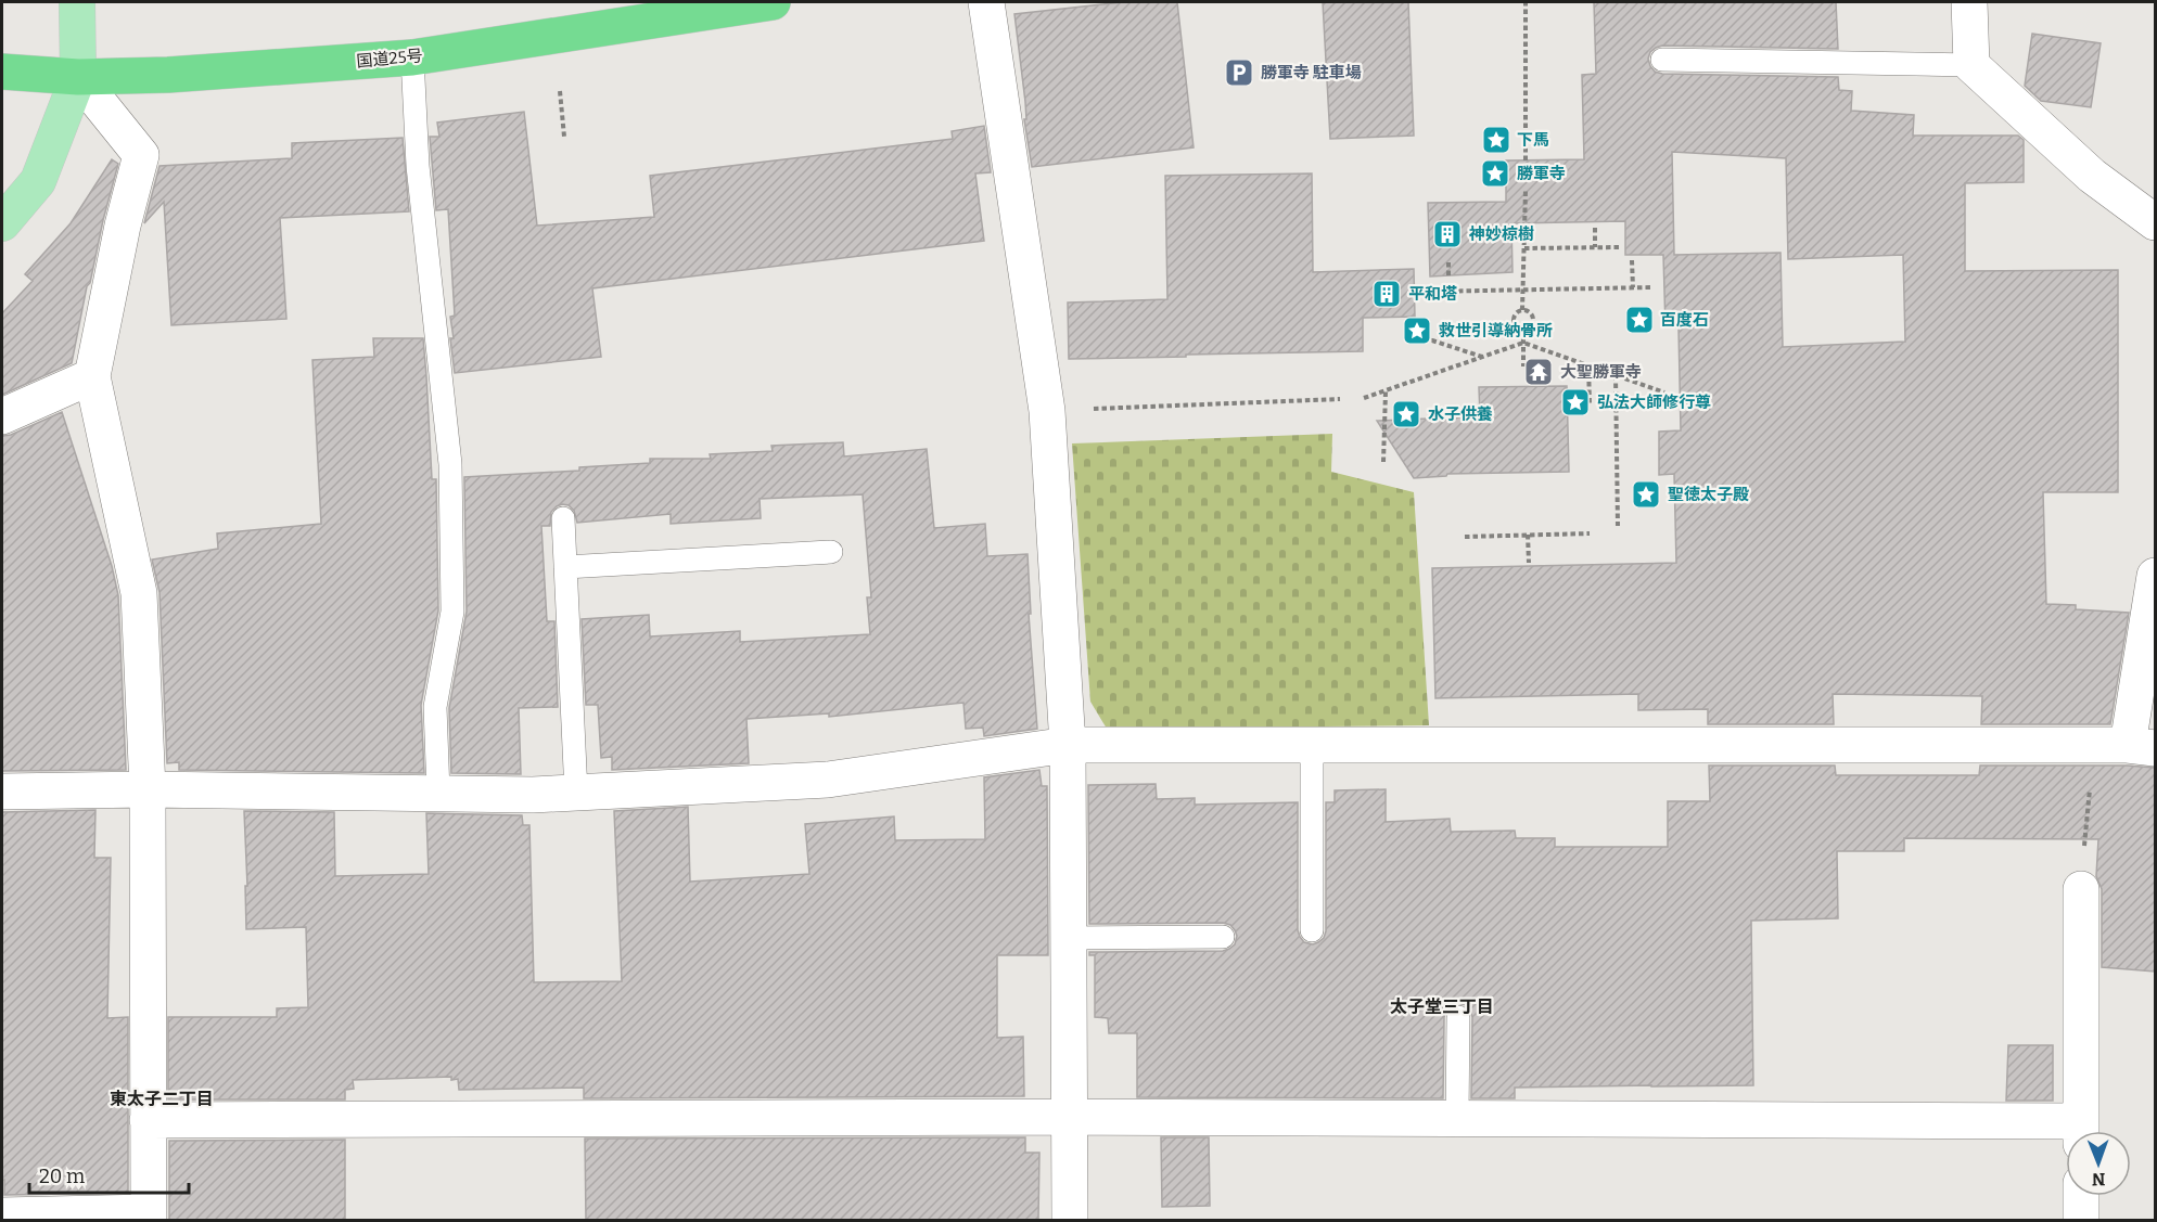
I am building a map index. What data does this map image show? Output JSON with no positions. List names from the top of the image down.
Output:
{
  "streets": {
    "highway": ["国道25号"]
  },
  "districts": ["太子堂三丁目", "東太子二丁目"],
  "places": {
    "parking": ["勝軍寺 駐車場"],
    "place": [
      "下馬",
      "勝軍寺",
      "百度石",
      "救世引導納骨所",
      "弘法大師修行尊",
      "水子供養",
      "聖徳太子殿"
    ],
    "building": ["神妙椋樹", "平和塔"],
    "temple": ["大聖勝軍寺"]
  },
  "scale_bar": "20 m",
  "north": "bottom"
}
